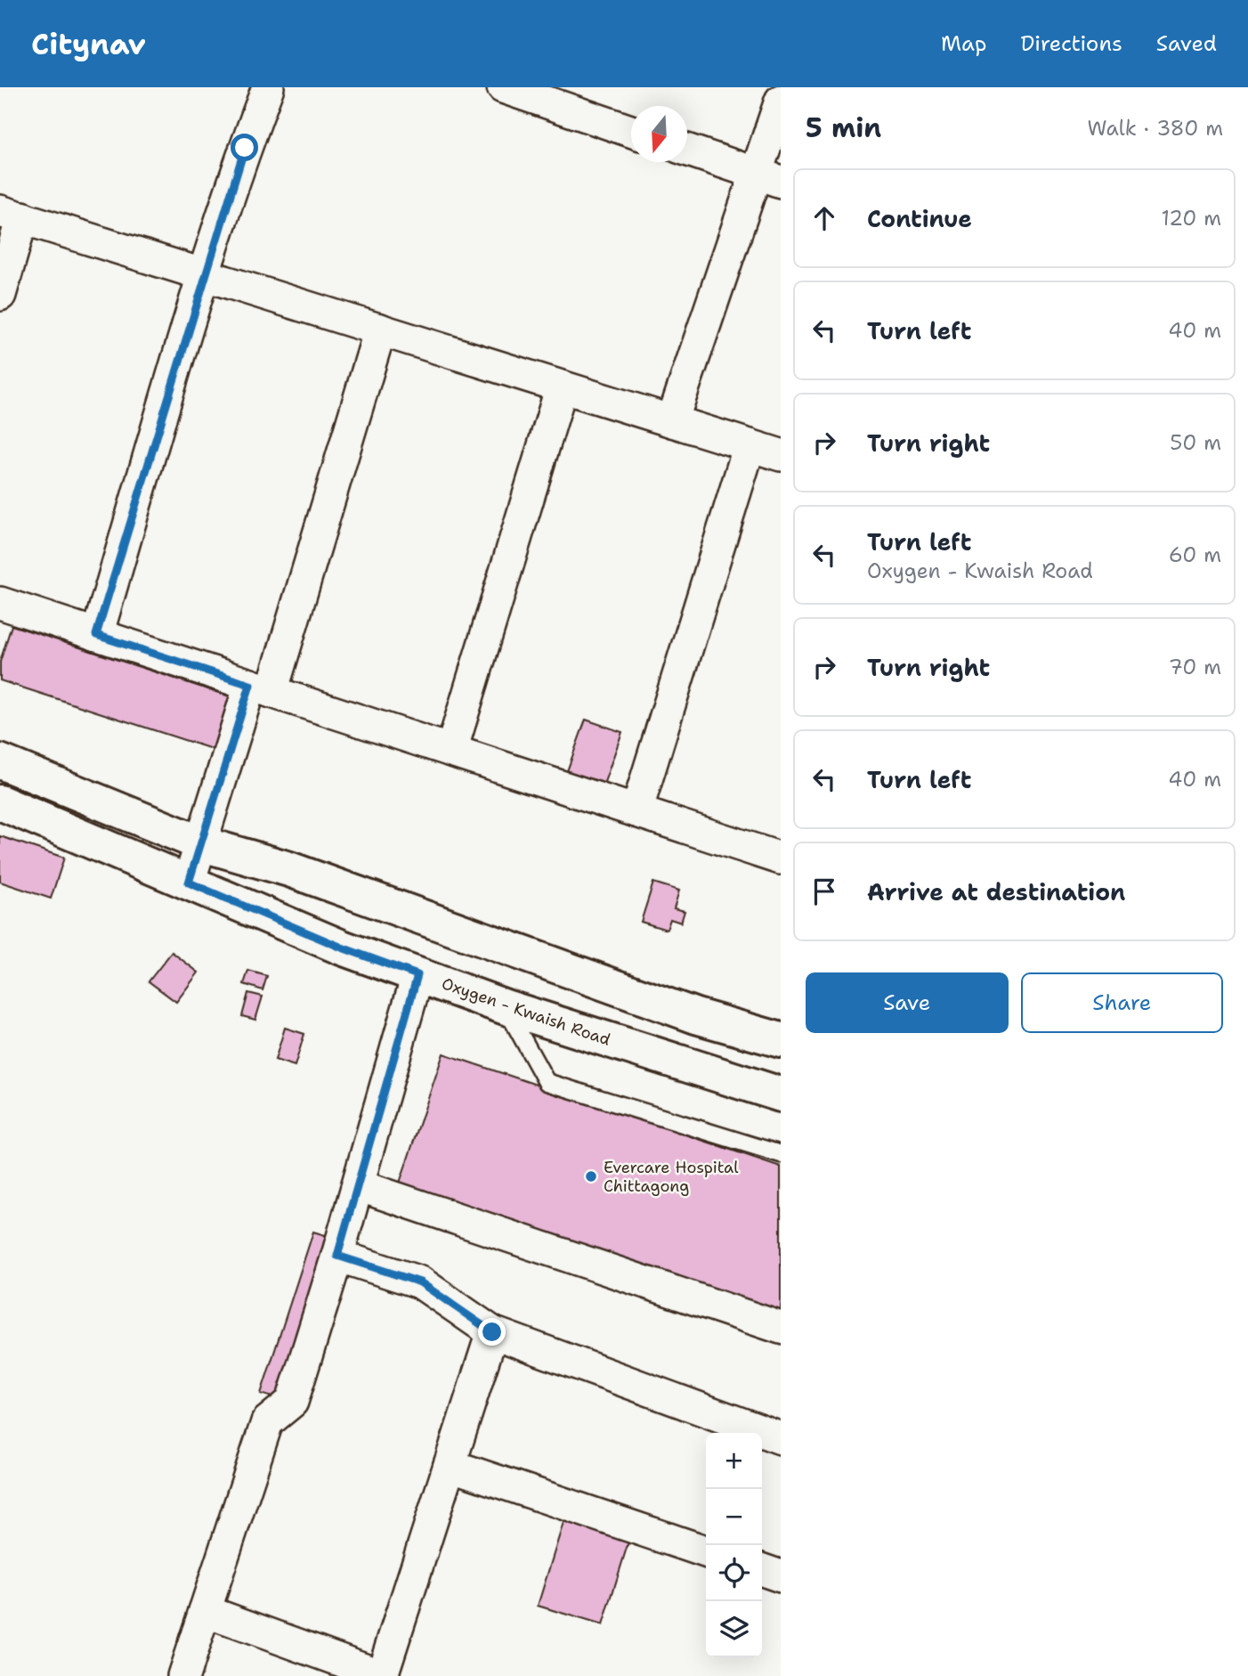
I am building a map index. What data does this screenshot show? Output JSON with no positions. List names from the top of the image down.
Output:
{
  "streets": {
    "main road": ["Oxygen - Kwaish Road"]
  },
  "places": ["Evercare Hospital Chittagong"],
  "north": "bottom",
  "page": {
    "header": "Citynav",
    "nav": ["Map", "Directions", "Saved"],
    "heading": ["5 min", "Walk · 380 m"],
    "list": [
      ["Continue", "120 m"],
      ["Turn left", "40 m"],
      ["Turn right", "50 m"],
      ["Turn left", "Oxygen - Kwaish Road", "60 m"],
      ["Turn right", "70 m"],
      ["Turn left", "40 m"],
      "Arrive at destination"
    ],
    "buttons": ["Save", "Share"],
    "map_buttons": ["+", "−"]
  }
}
